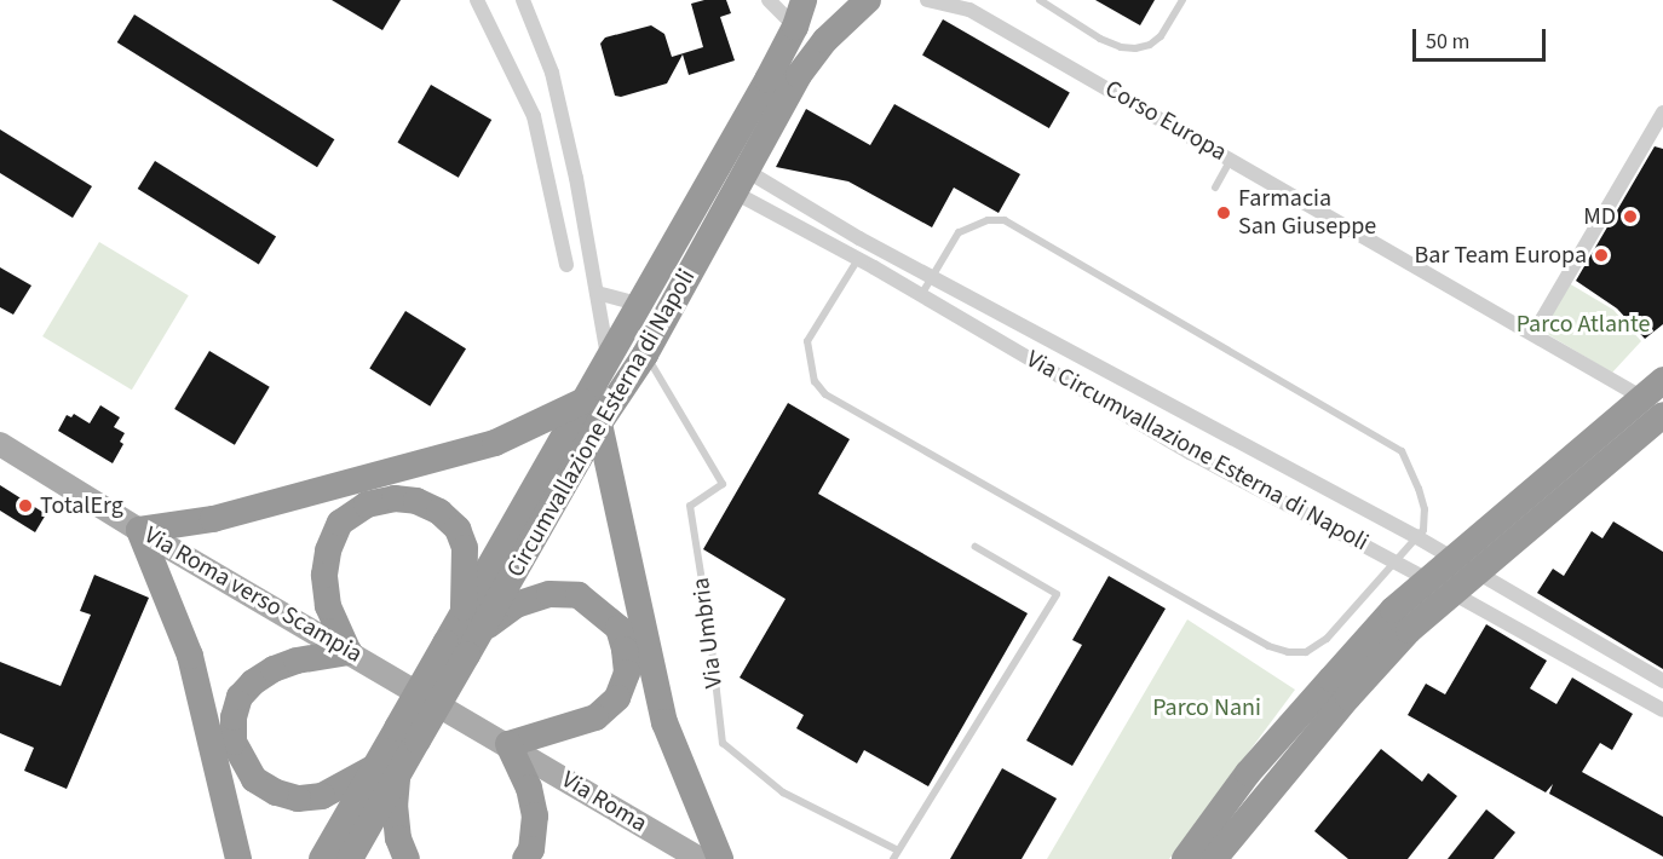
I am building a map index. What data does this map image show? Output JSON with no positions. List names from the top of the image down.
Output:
{
  "streets": {
    "highway": ["Circumvallazione Esterna di Napoli"],
    "main road": ["Via Roma verso Scampia", "Via Roma"],
    "street": ["Corso Europa", "Via Circumvallazione Esterna di Napoli"],
    "lane": ["Via Umbria"]
  },
  "crossings": [
    ["Circumvallazione Esterna di Napoli", "Via Circumvallazione Esterna di Napoli"],
    ["Circumvallazione Esterna di Napoli", "Via Umbria"],
    ["Via Roma verso Scampia", "Via Roma"]
  ],
  "parks": ["Parco Atlante", "Parco Nani"],
  "places": [
    "Farmacia San Giuseppe",
    "MD",
    "Bar Team Europa",
    "TotalErg"
  ],
  "scale_bar": "50 m"
}
